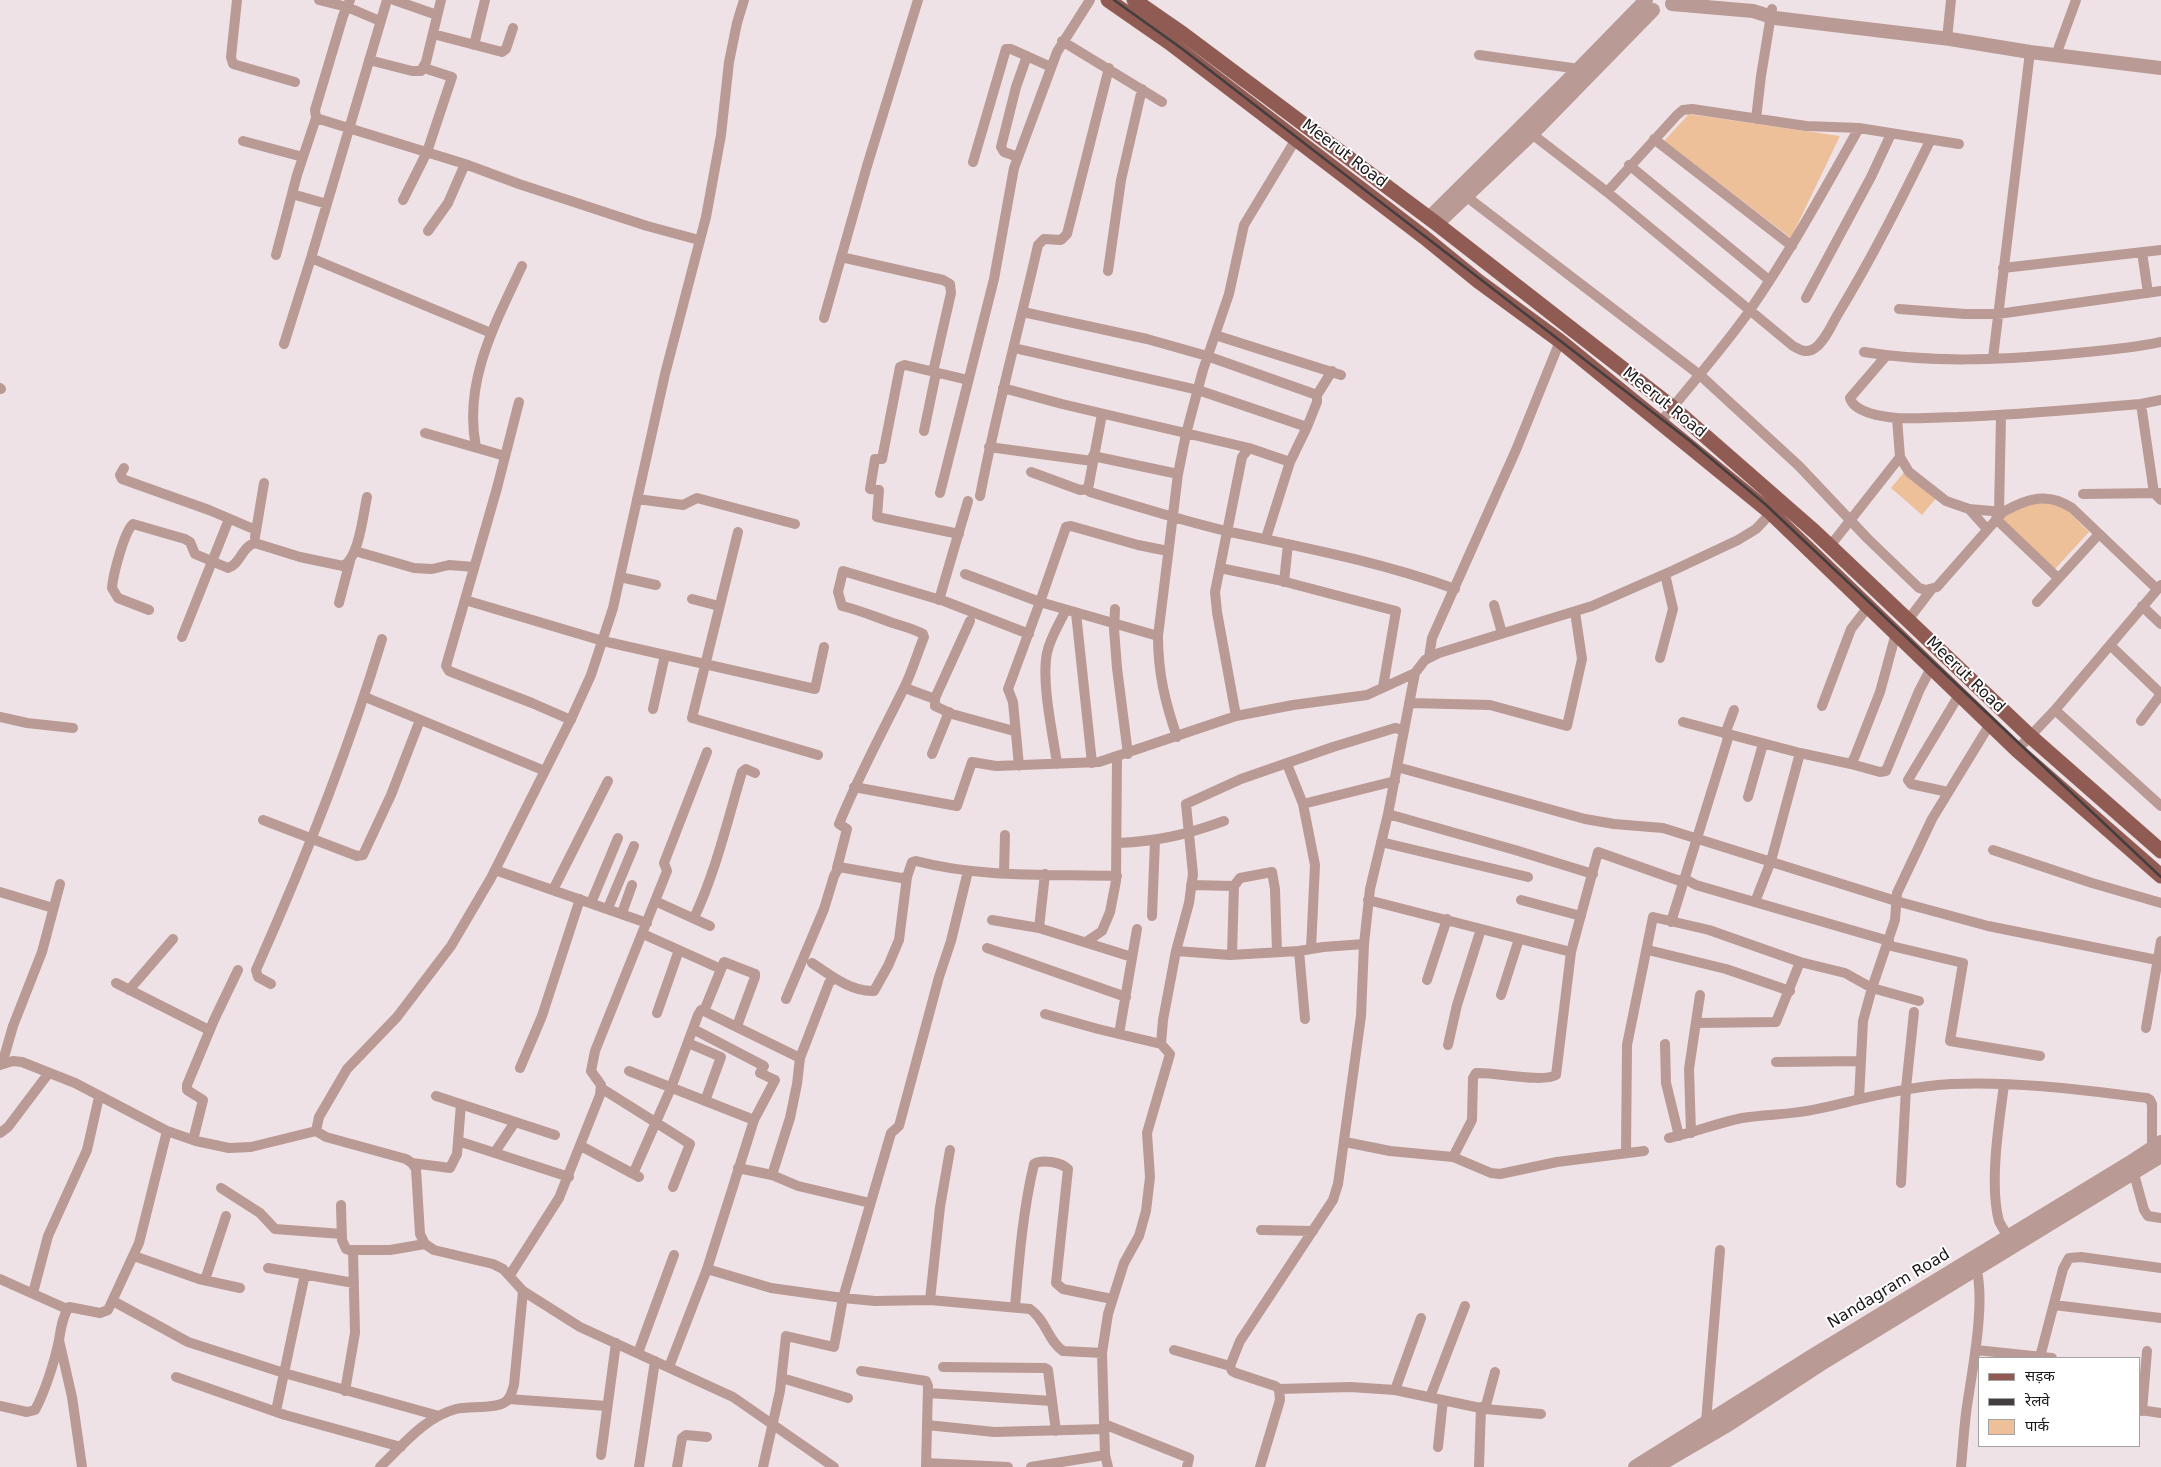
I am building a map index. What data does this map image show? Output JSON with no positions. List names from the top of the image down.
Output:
{
  "streets": {
    "main road": ["Meerut Road"],
    "street": ["Nandagram Road"]
  },
  "legend": ["सड़क", "रेलवे", "पार्क"]
}
